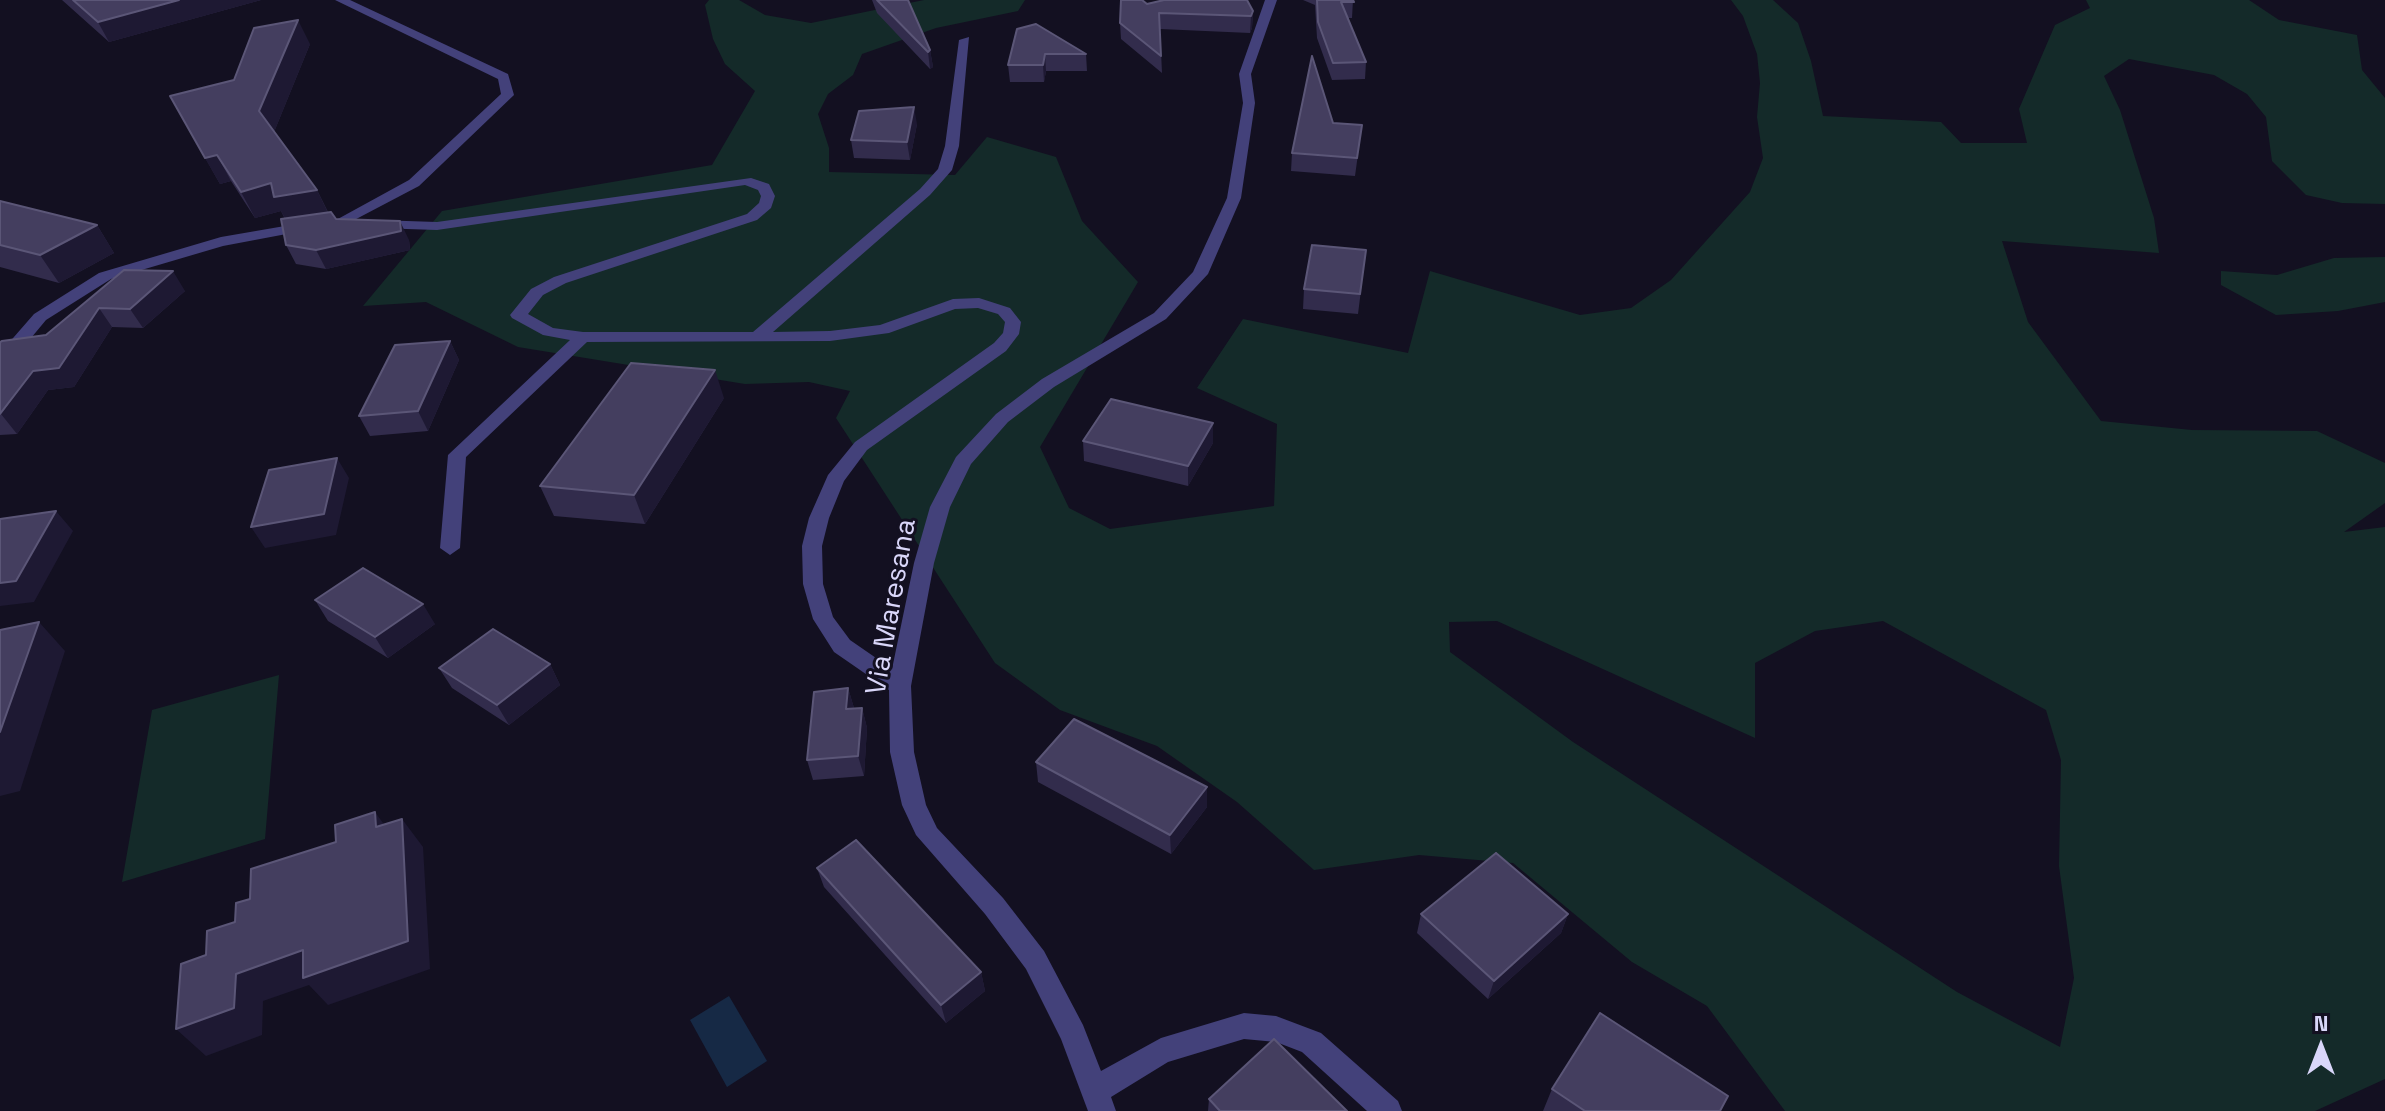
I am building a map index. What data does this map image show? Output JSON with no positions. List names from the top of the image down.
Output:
{
  "streets": {
    "street": ["Via Maresana"]
  },
  "north": "top"
}
